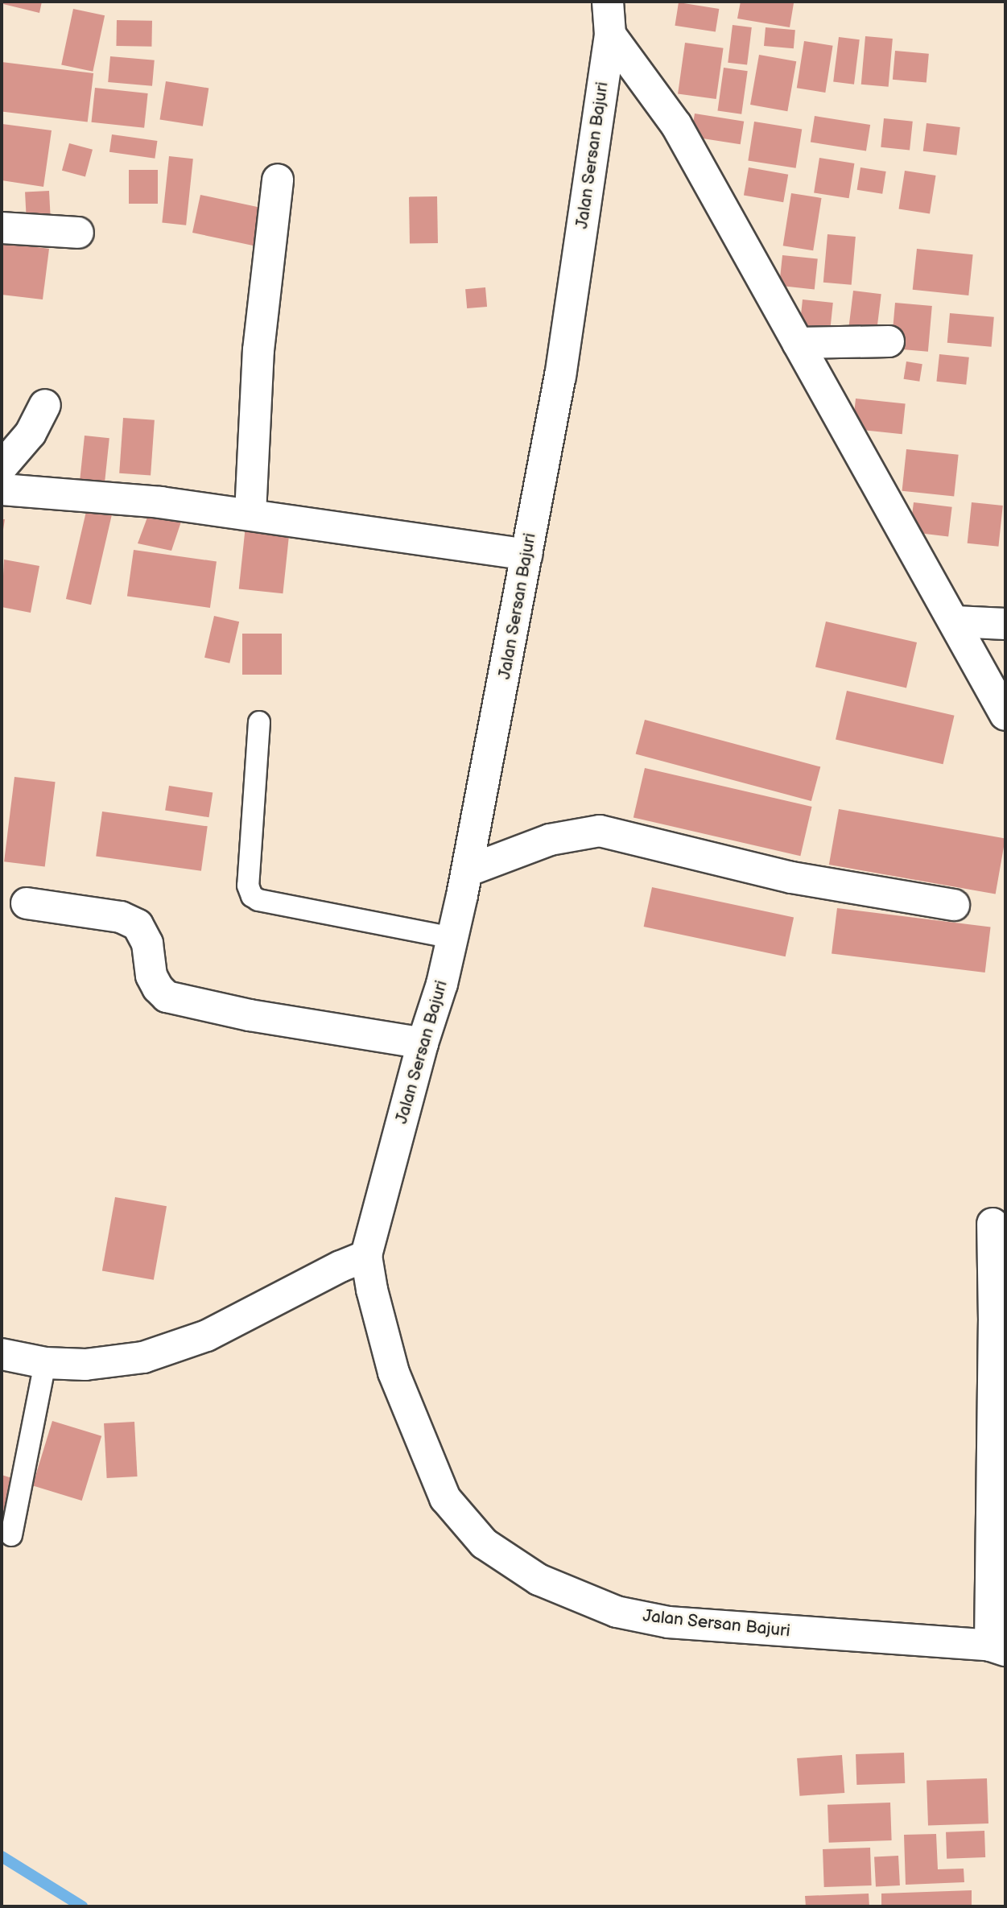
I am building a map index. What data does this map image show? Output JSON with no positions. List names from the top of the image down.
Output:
{
  "streets": {
    "street": ["Jalan Sersan Bajuri"]
  }
}
